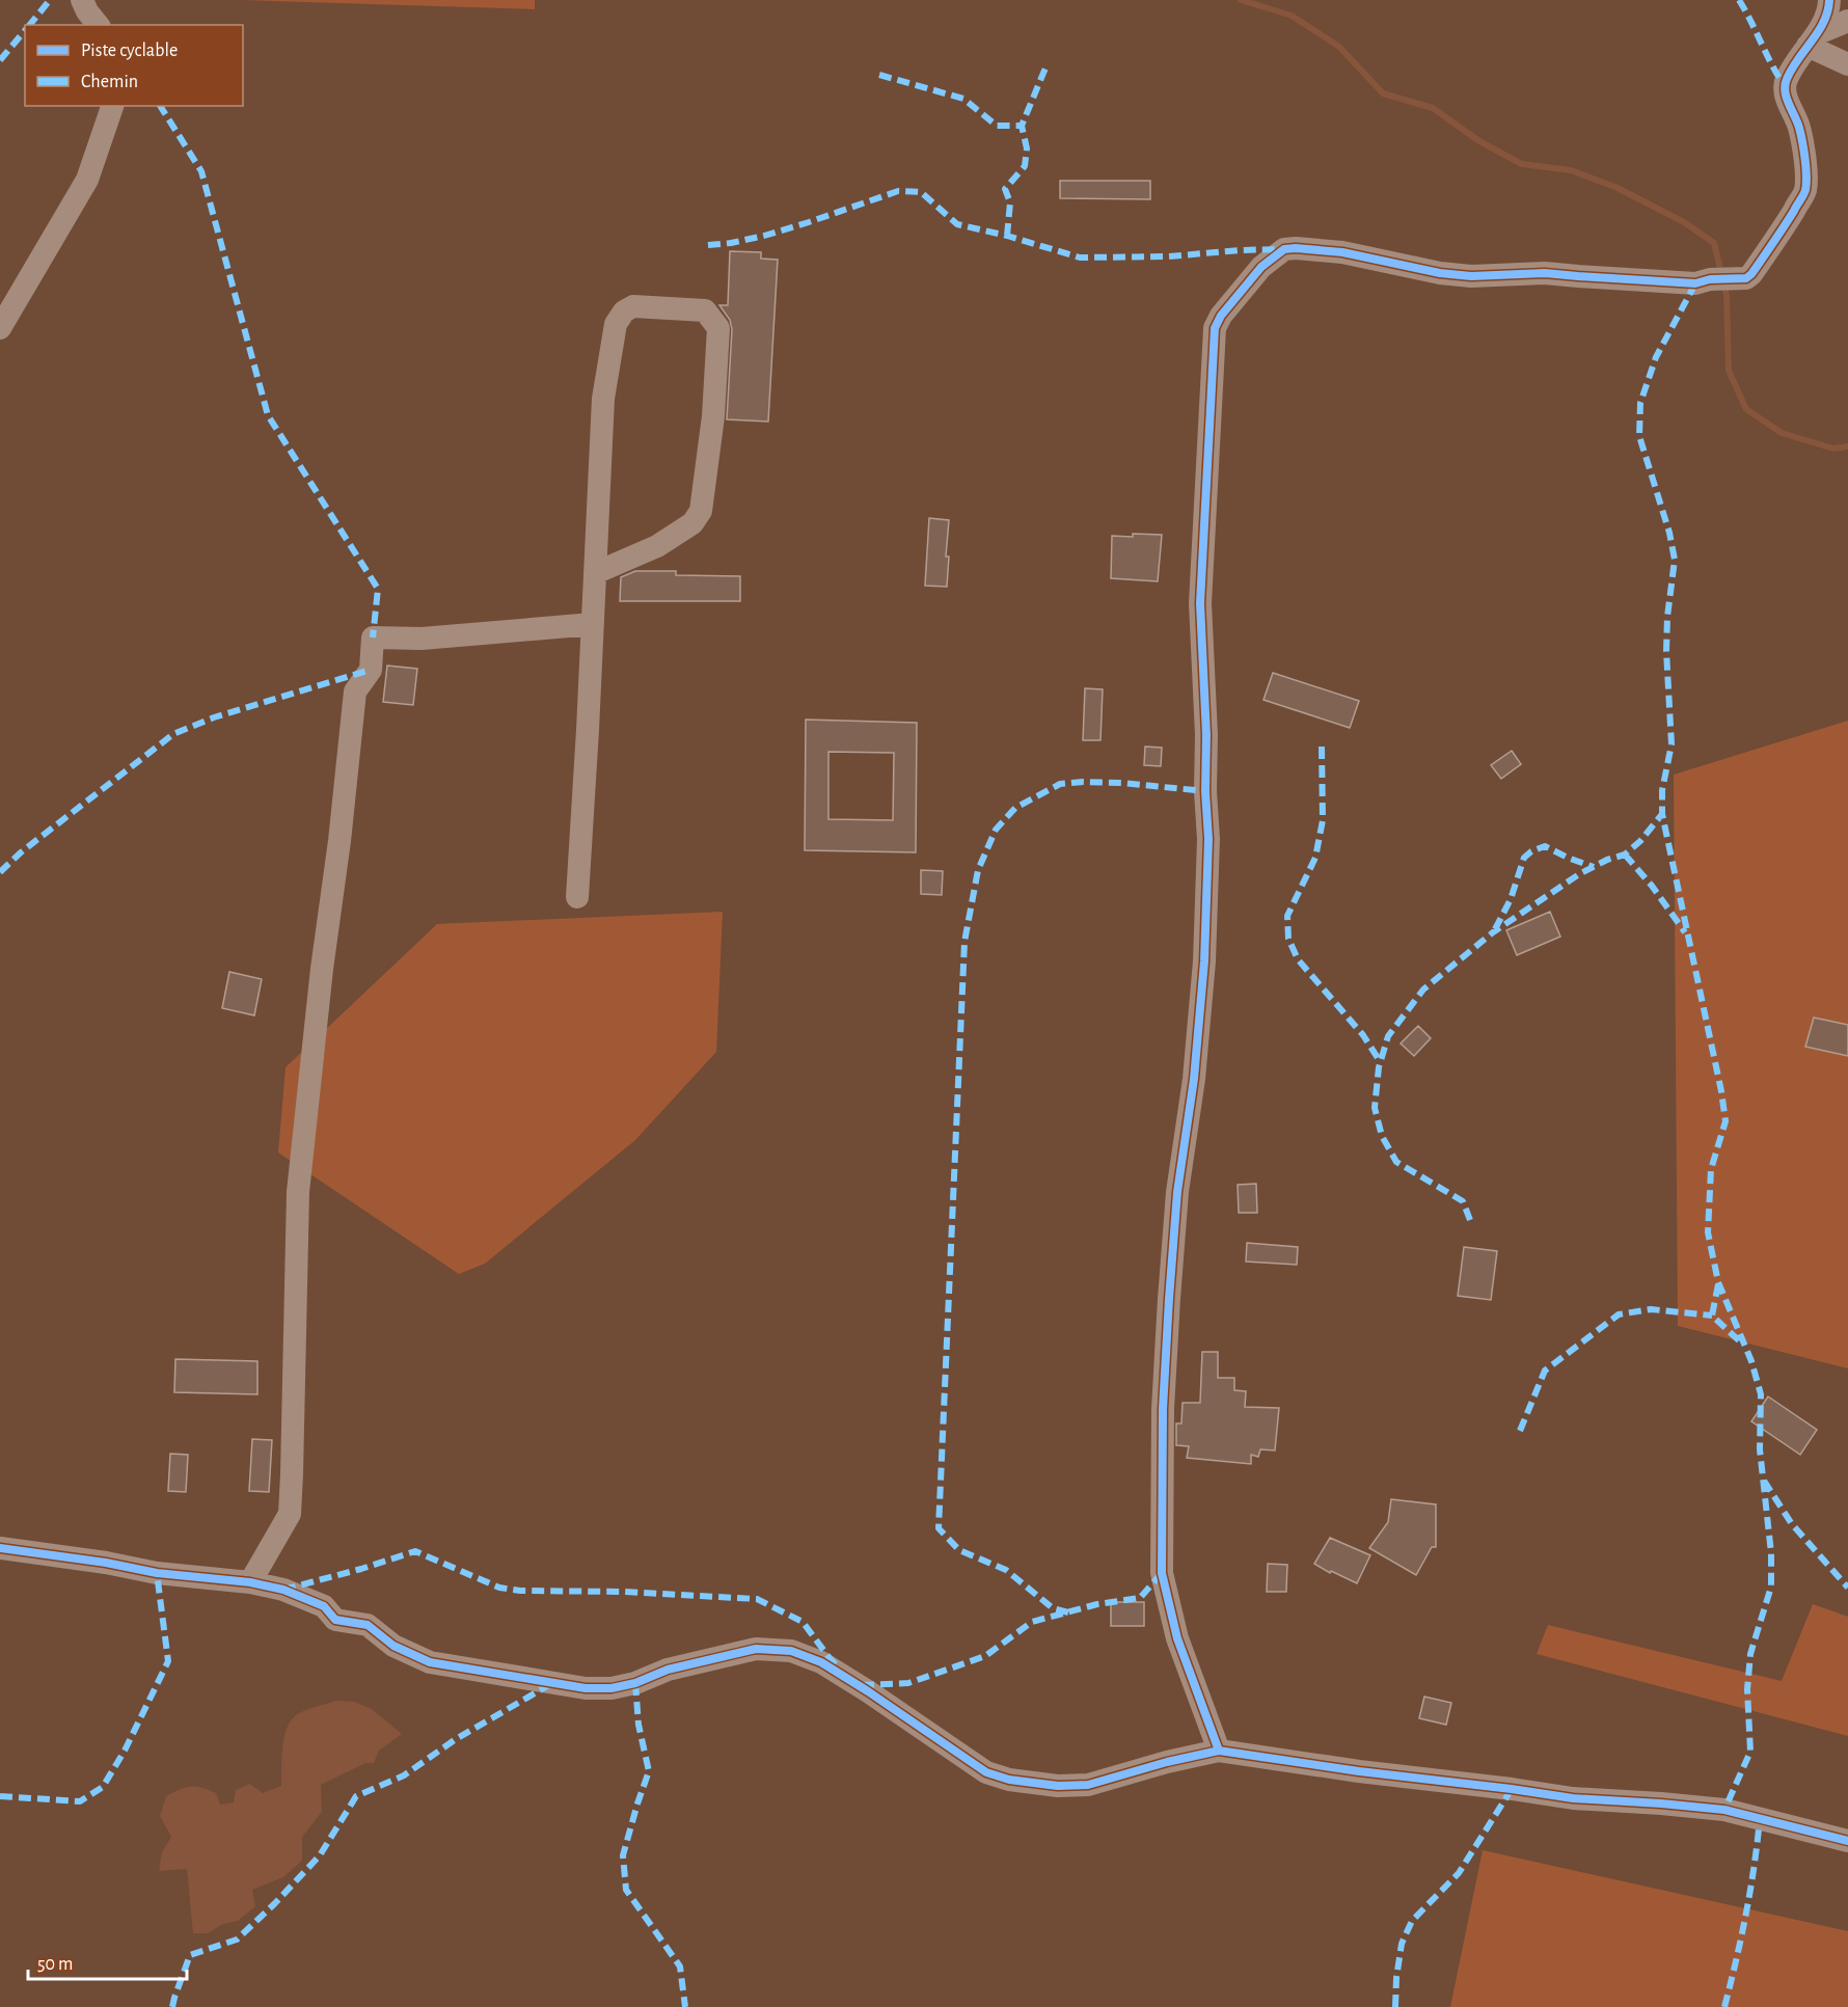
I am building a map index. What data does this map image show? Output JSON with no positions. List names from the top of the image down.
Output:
{
  "legend": ["Piste cyclable", "Chemin"],
  "scale_bar": "50 m"
}
